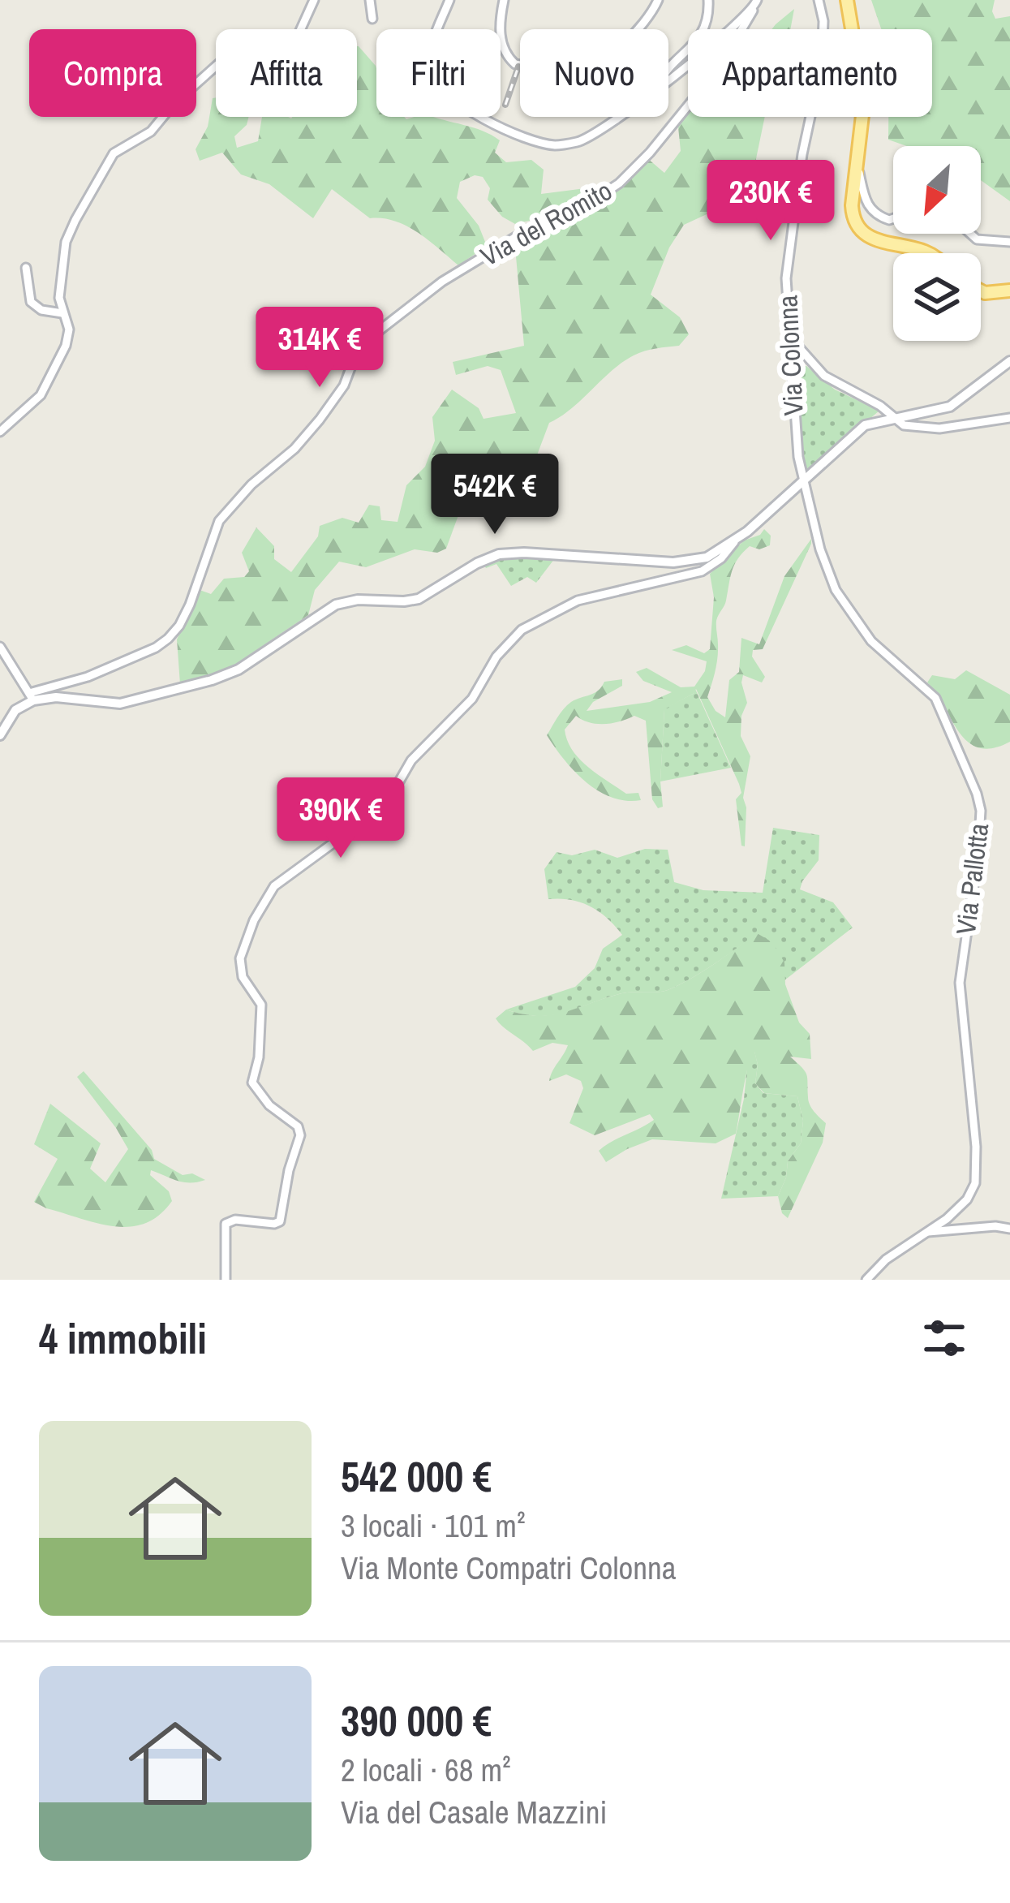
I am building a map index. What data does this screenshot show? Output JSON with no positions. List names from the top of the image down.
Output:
{
  "streets": {
    "street": ["Via del Romito", "Via Colonna", "Via Pallotta"]
  },
  "crossings": [
    ["Via Colonna", "Via Pallotta"]
  ],
  "north": "bottom left",
  "page": {
    "chip": [
      "Compra",
      "Affitta",
      "Filtri",
      "Nuovo",
      "Appartamento"
    ],
    "price": [
      "230K €",
      "314K €",
      "542K €",
      "390K €"
    ],
    "heading": "4 immobili",
    "list": [
      {
        "name": "542 000 €",
        "note": "3 locali · 101 m² · Via Monte Compatri Colonna"
      },
      {
        "name": "390 000 €",
        "note": "2 locali · 68 m² · Via del Casale Mazzini"
      }
    ]
  }
}
